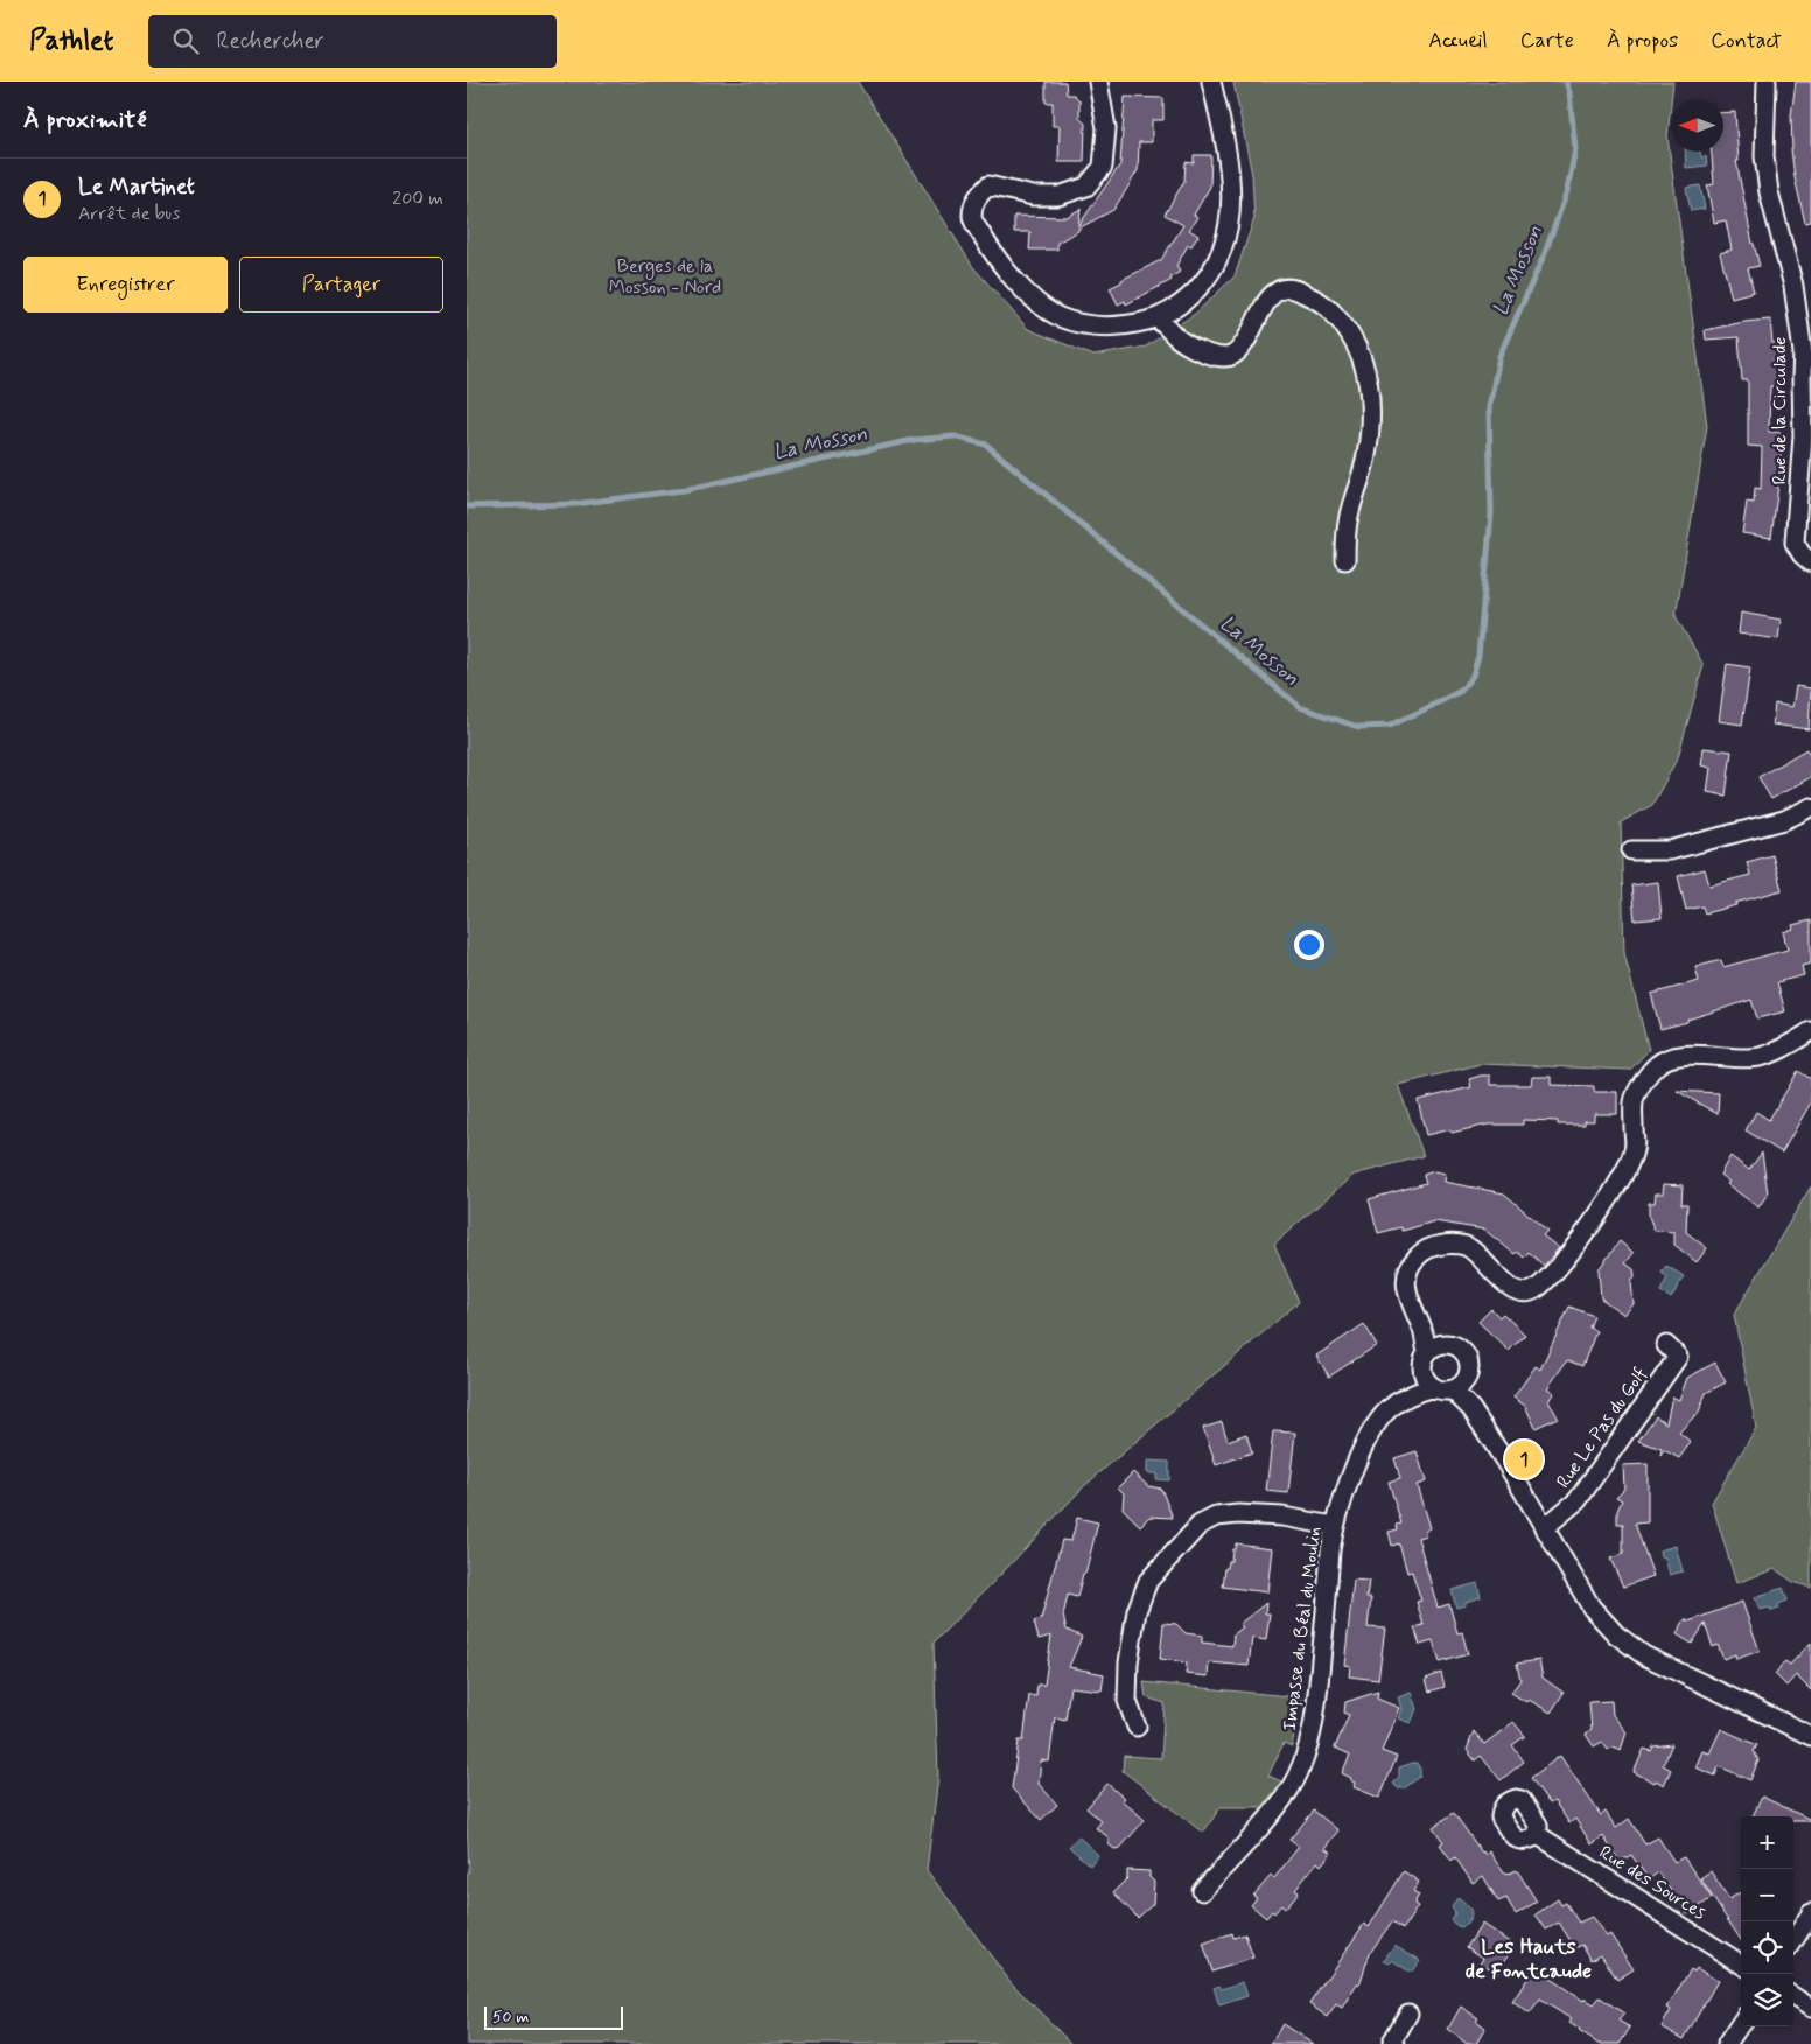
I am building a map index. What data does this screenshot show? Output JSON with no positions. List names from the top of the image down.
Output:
{
  "streets": {
    "street": [
      "Rue de la Circulade",
      "Rue Le Pas du Golf",
      "Impasse du Béal du Moulin",
      "Rue des Sources"
    ]
  },
  "districts": ["Les Hauts de Fontcaude"],
  "water": ["La Mosson"],
  "parks": ["Berges de la Mosson - Nord"],
  "scale_bar": "50 m",
  "north": "left",
  "page": {
    "header": "Pathlet",
    "search": "Rechercher",
    "nav": [
      "Accueil",
      "Carte",
      "À propos",
      "Contact"
    ],
    "heading": "À proximité",
    "list": [
      {
        "mark": "1",
        "name": "Le Martinet",
        "note": "Arrêt de bus",
        "value": "200 m"
      }
    ],
    "buttons": ["Enregistrer", "Partager"],
    "pins": "1",
    "map_buttons": ["+", "−"],
    "scale": "50 m"
  }
}
